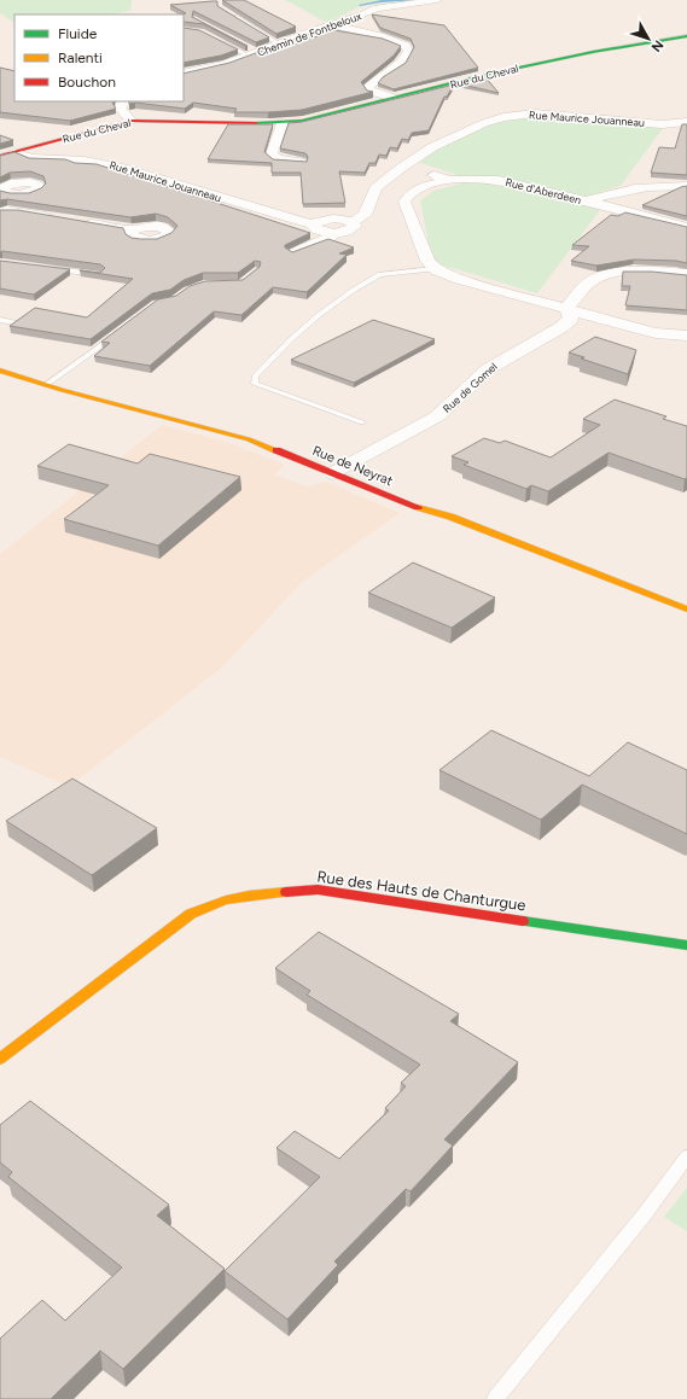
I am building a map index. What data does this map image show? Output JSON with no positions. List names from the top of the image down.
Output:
{
  "streets": {
    "street": [
      "Chemin de Fontbeloux",
      "Rue du Cheval",
      "Rue Maurice Jouanneau",
      "Rue d'Aberdeen",
      "Rue de Gomel",
      "Rue de Neyrat",
      "Rue des Hauts de Chanturgue"
    ]
  },
  "crossings": [
    ["Rue du Cheval", "Rue Maurice Jouanneau"],
    ["Rue Maurice Jouanneau", "Rue d'Aberdeen"],
    ["Rue de Gomel", "Rue de Neyrat"]
  ],
  "legend": ["Fluide", "Ralenti", "Bouchon"],
  "north": "bottom right"
}
